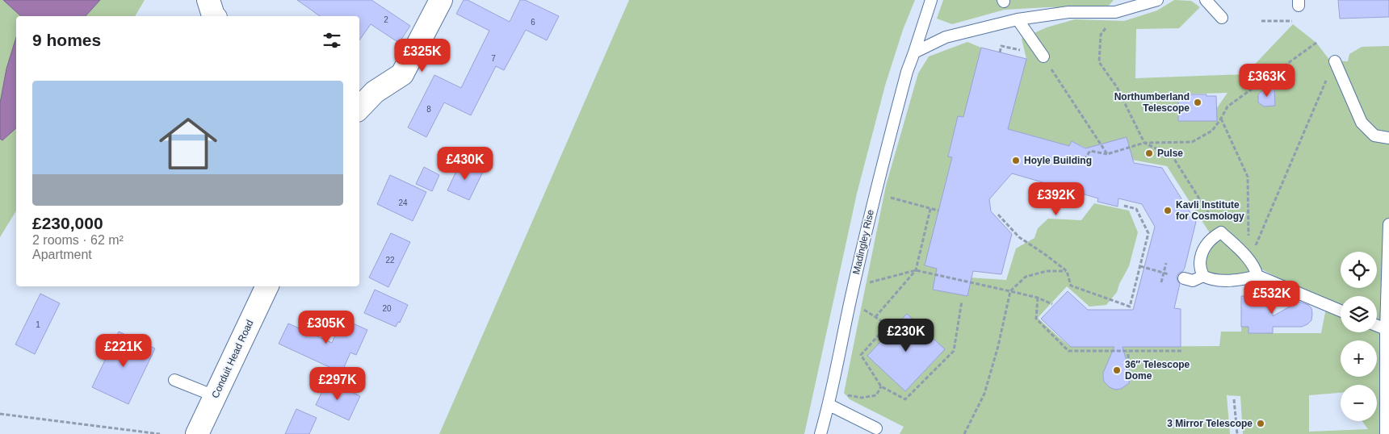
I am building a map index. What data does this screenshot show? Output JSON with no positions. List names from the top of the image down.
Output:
{
  "streets": {
    "street": ["Conduit Head Road"],
    "lane": ["Madingley Rise"]
  },
  "places": [
    "Northumberland Telescope",
    "Pulse",
    "Hoyle Building",
    "Kavli Institute for Cosmology",
    "36″ Telescope Dome",
    "3 Mirror Telescope"
  ],
  "house_numbers": [
    "2",
    "6",
    "7",
    "8",
    "24",
    "22",
    "20",
    "1"
  ],
  "page": {
    "heading": "9 homes",
    "price": [
      "£325K",
      "£363K",
      "£430K",
      "£392K",
      "£532K",
      "£305K",
      "£230K",
      "£221K",
      "£297K"
    ],
    "list": [
      {
        "name": "£230,000",
        "note": "2 rooms · 62 m² · Apartment"
      }
    ],
    "map_buttons": ["+", "−"]
  }
}
